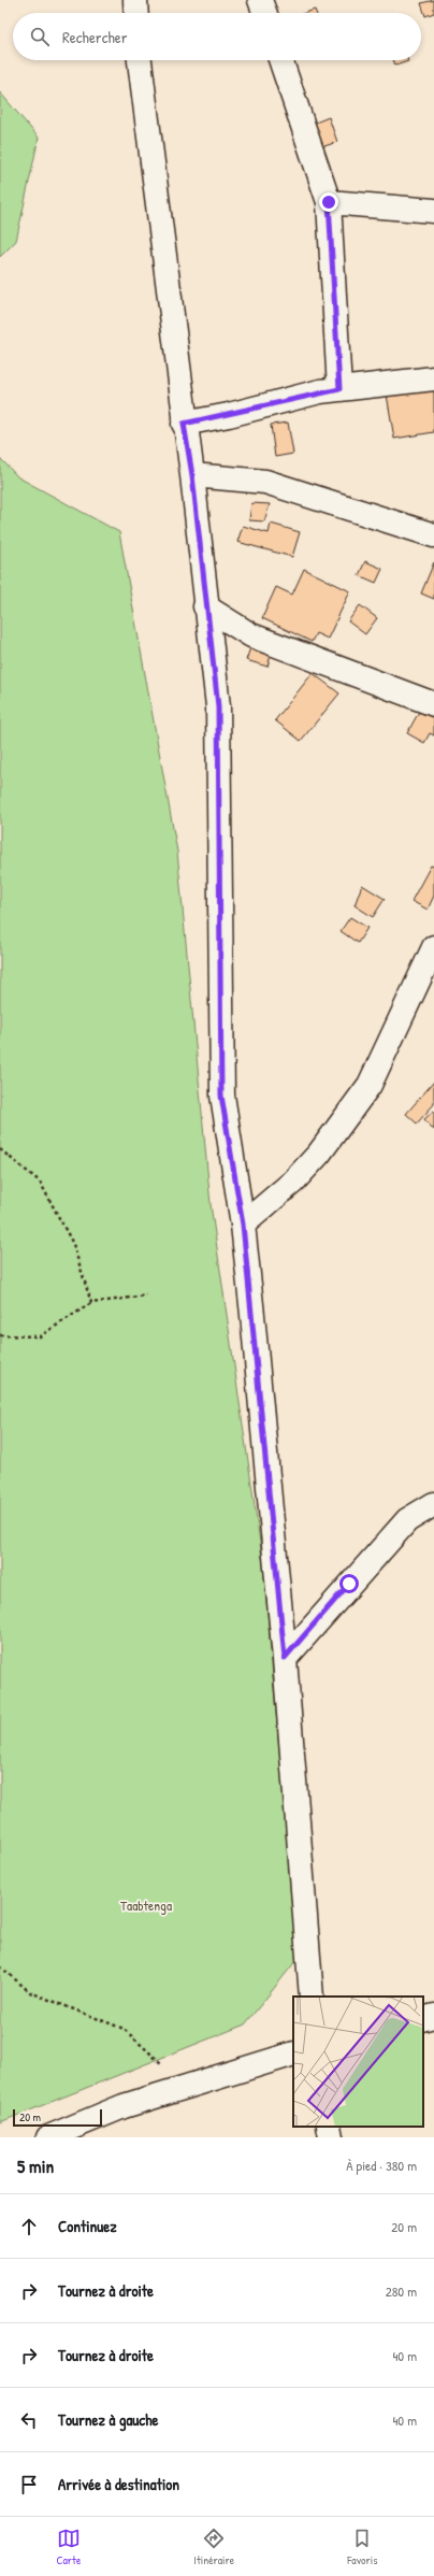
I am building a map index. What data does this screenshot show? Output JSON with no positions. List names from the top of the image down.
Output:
{
  "parks": ["Taabtenga"],
  "scale_bar": "20 m",
  "page": {
    "search": "Rechercher",
    "scale": "20 m",
    "heading": ["5 min", "À pied · 380 m"],
    "list": [
      ["Continuez", "20 m"],
      ["Tournez à droite", "280 m"],
      ["Tournez à droite", "40 m"],
      ["Tournez à gauche", "40 m"],
      "Arrivée à destination"
    ],
    "nav": ["Carte", "Itinéraire", "Favoris"]
  }
}
